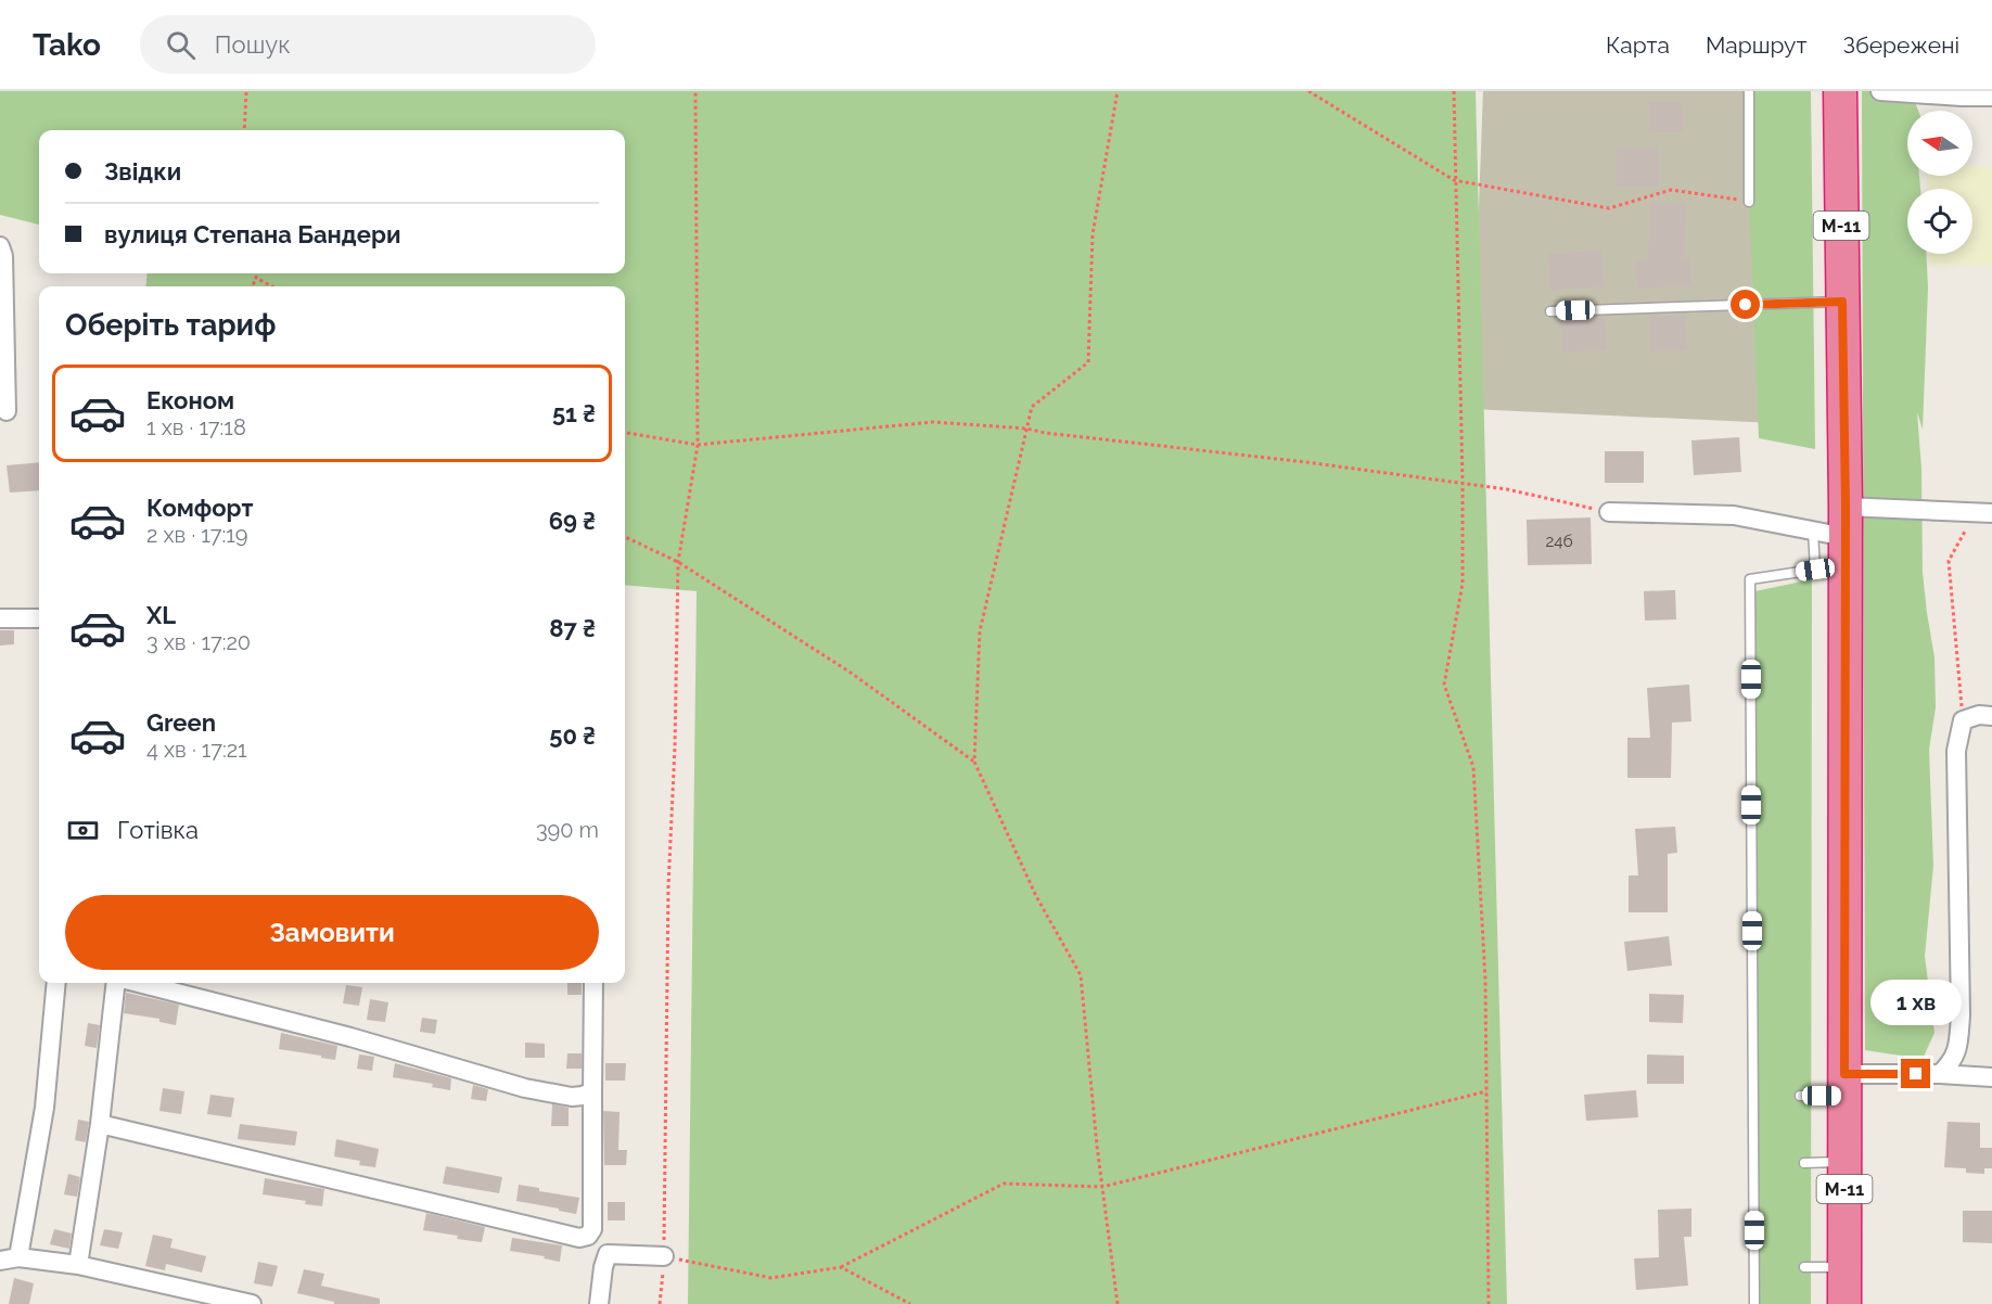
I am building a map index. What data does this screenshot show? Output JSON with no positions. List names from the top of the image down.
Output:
{
  "streets": {
    "highway": ["М-11"]
  },
  "house_numbers": ["24б"],
  "north": "left",
  "page": {
    "header": "Tako",
    "search": "Пошук",
    "nav": ["Карта", "Маршрут", "Збережені"],
    "banner": ["Звідки", "вулиця Степана Бандери"],
    "heading": "Оберіть тариф",
    "list": [
      {
        "name": "Економ",
        "note": "1 хв · 17:18",
        "value": "51 ₴"
      },
      {
        "name": "Комфорт",
        "note": "2 хв · 17:19",
        "value": "69 ₴"
      },
      {
        "name": "XL",
        "note": "3 хв · 17:20",
        "value": "87 ₴"
      },
      {
        "name": "Green",
        "note": "4 хв · 17:21",
        "value": "50 ₴"
      }
    ],
    "pay": ["Готівка", "390 m"],
    "buttons": "Замовити",
    "bubble": "1 хв"
  }
}
